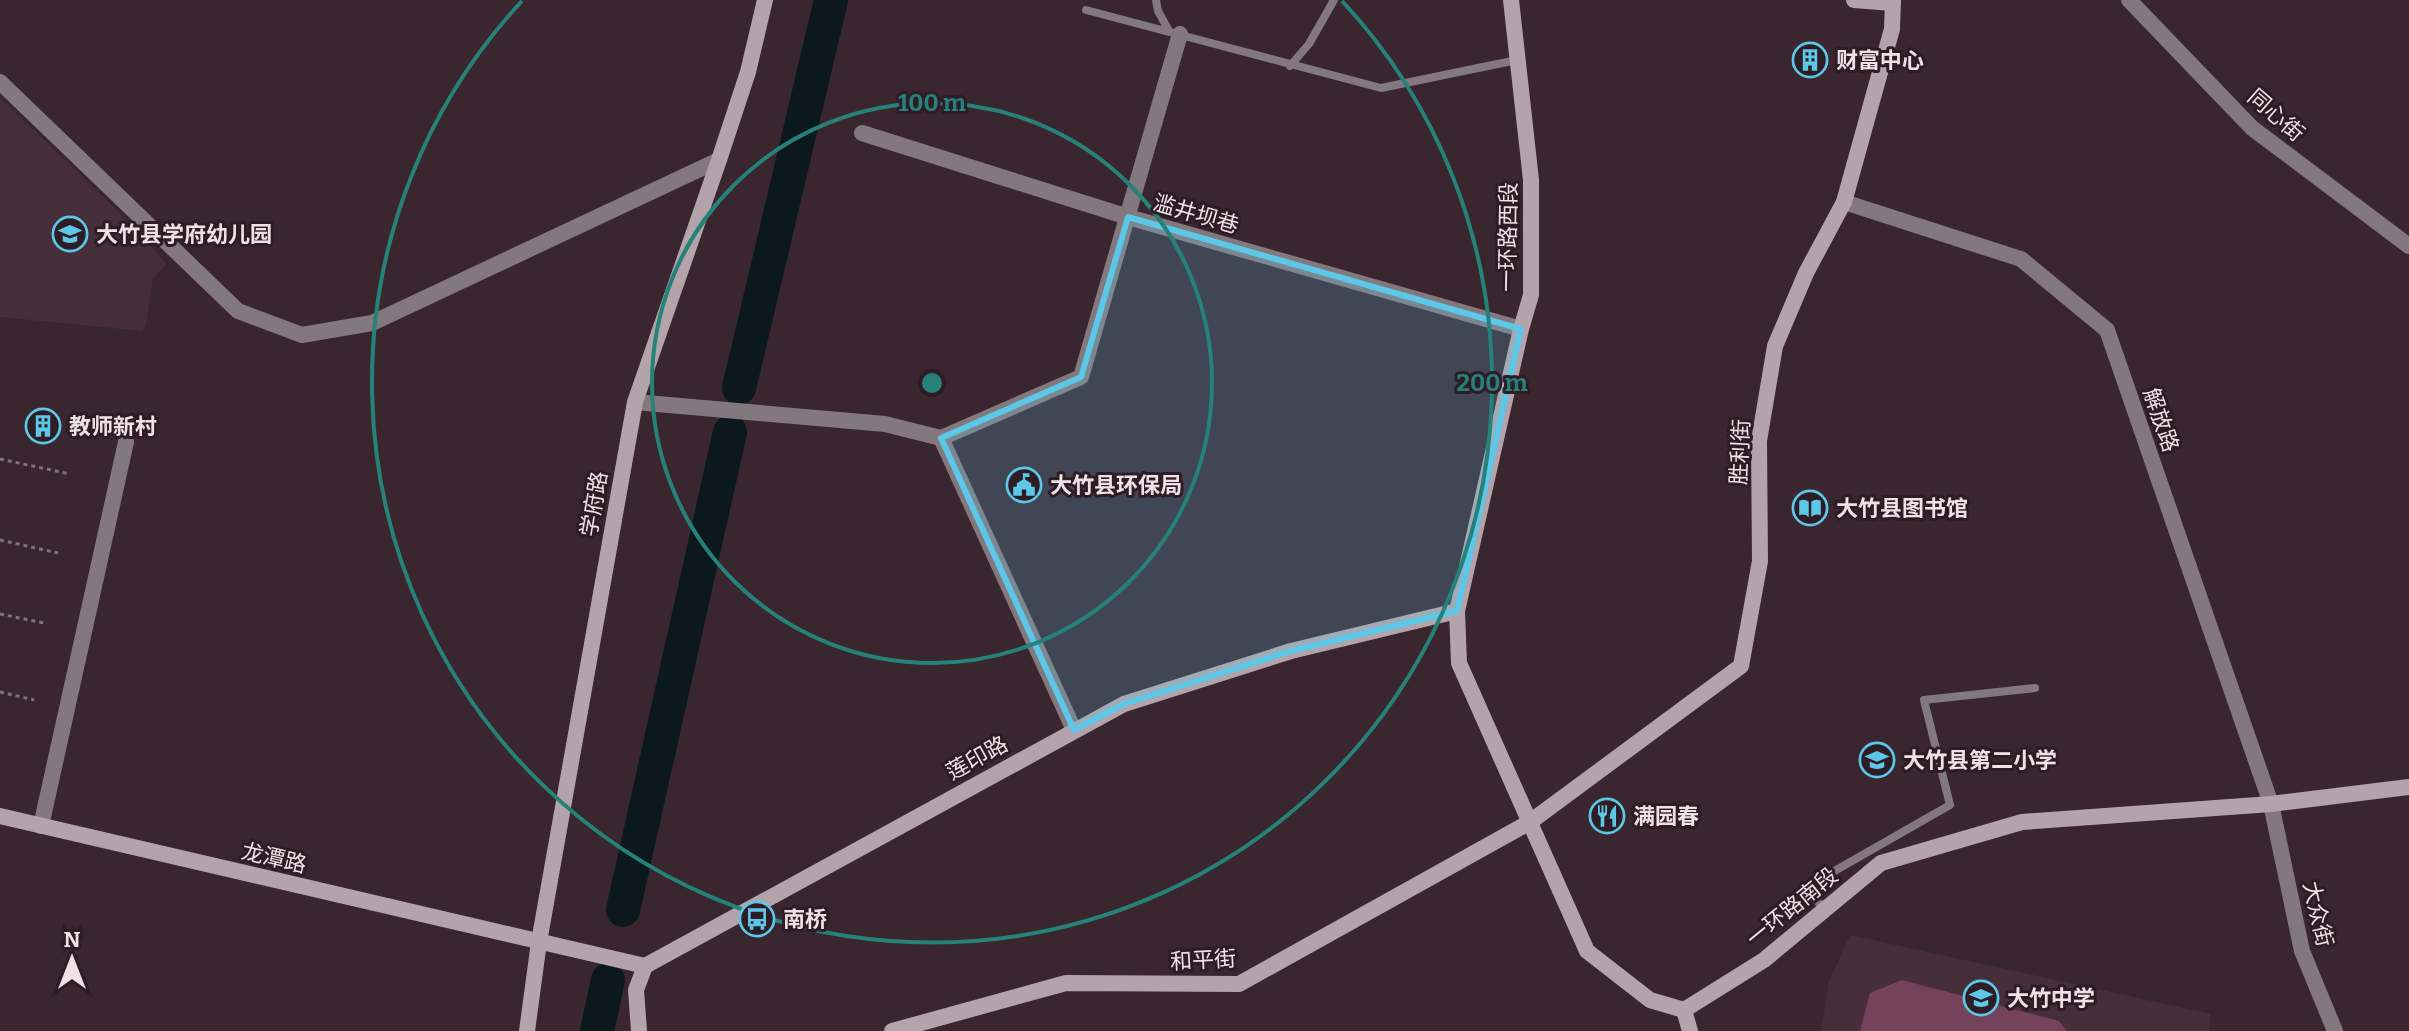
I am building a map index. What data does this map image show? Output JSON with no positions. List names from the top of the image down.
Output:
{
  "streets": {
    "street": [
      "同心街",
      "滥井坝巷",
      "一环路西段",
      "解放路",
      "胜利街",
      "学府路",
      "莲印路",
      "龙潭路",
      "一环路南段",
      "大众街",
      "和平街"
    ]
  },
  "crossings": [
    ["滥井坝巷", "一环路西段"],
    ["一环路西段", "莲印路"],
    ["解放路", "胜利街"],
    ["解放路", "一环路南段"],
    ["解放路", "大众街"],
    ["胜利街", "和平街"],
    ["学府路", "龙潭路"],
    ["一环路南段", "大众街"]
  ],
  "places": {
    "building": ["财富中心", "教师新村"],
    "school or university": ["大竹县学府幼儿园", "大竹县第二小学", "大竹中学"],
    "public building": ["大竹县环保局"],
    "library": ["大竹县图书馆"],
    "restaurant": ["满园春"],
    "bus stop": ["南桥"]
  },
  "north": "top",
  "rings": ["100 m", "200 m"]
}
